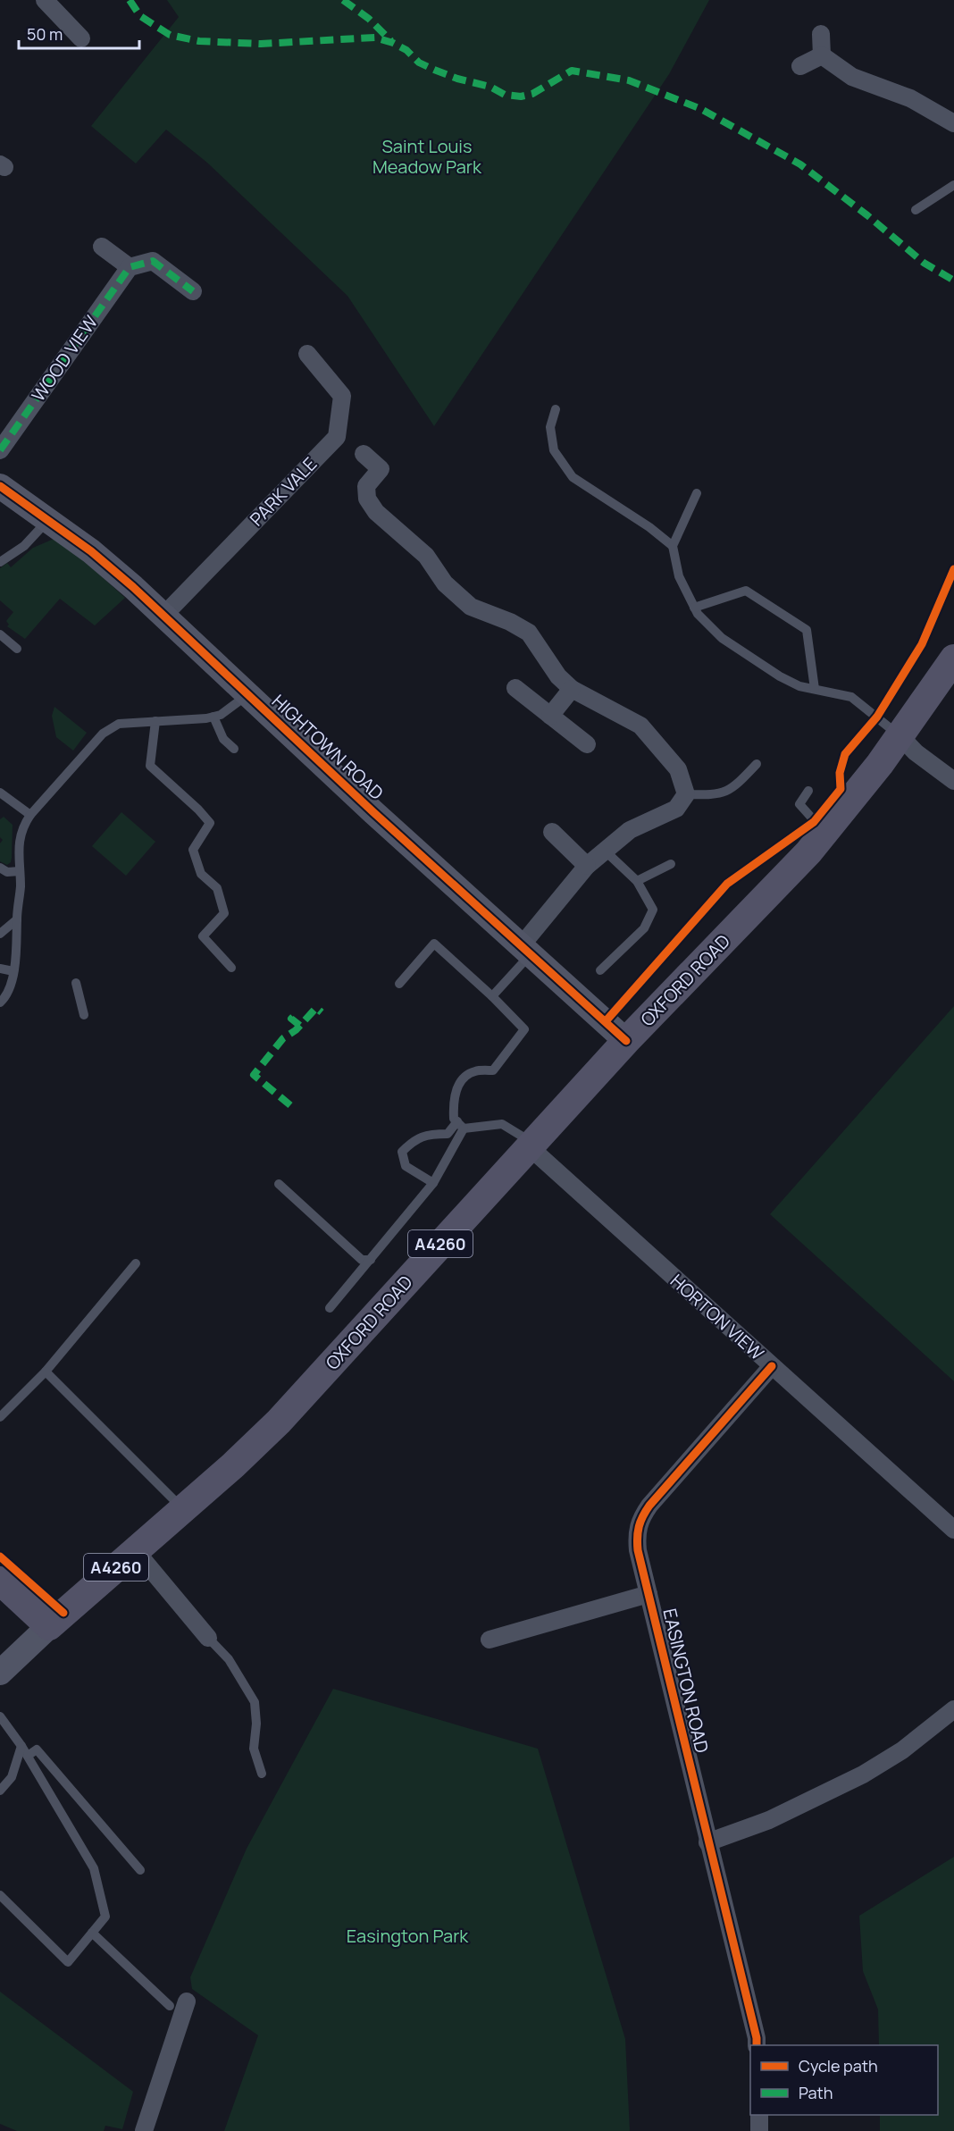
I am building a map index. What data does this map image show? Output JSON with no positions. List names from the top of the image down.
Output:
{
  "streets": {
    "main road": ["OXFORD ROAD", "A4260"],
    "street": [
      "WOOD VIEW",
      "PARK VALE",
      "HIGHTOWN ROAD",
      "HORTON VIEW",
      "EASINGTON ROAD"
    ]
  },
  "crossings": [
    ["PARK VALE", "HIGHTOWN ROAD"],
    ["HIGHTOWN ROAD", "OXFORD ROAD"],
    ["OXFORD ROAD", "HORTON VIEW"],
    ["HORTON VIEW", "EASINGTON ROAD"]
  ],
  "parks": ["Saint Louis Meadow Park", "Easington Park"],
  "legend": ["Cycle path", "Path"],
  "scale_bar": "50 m"
}
